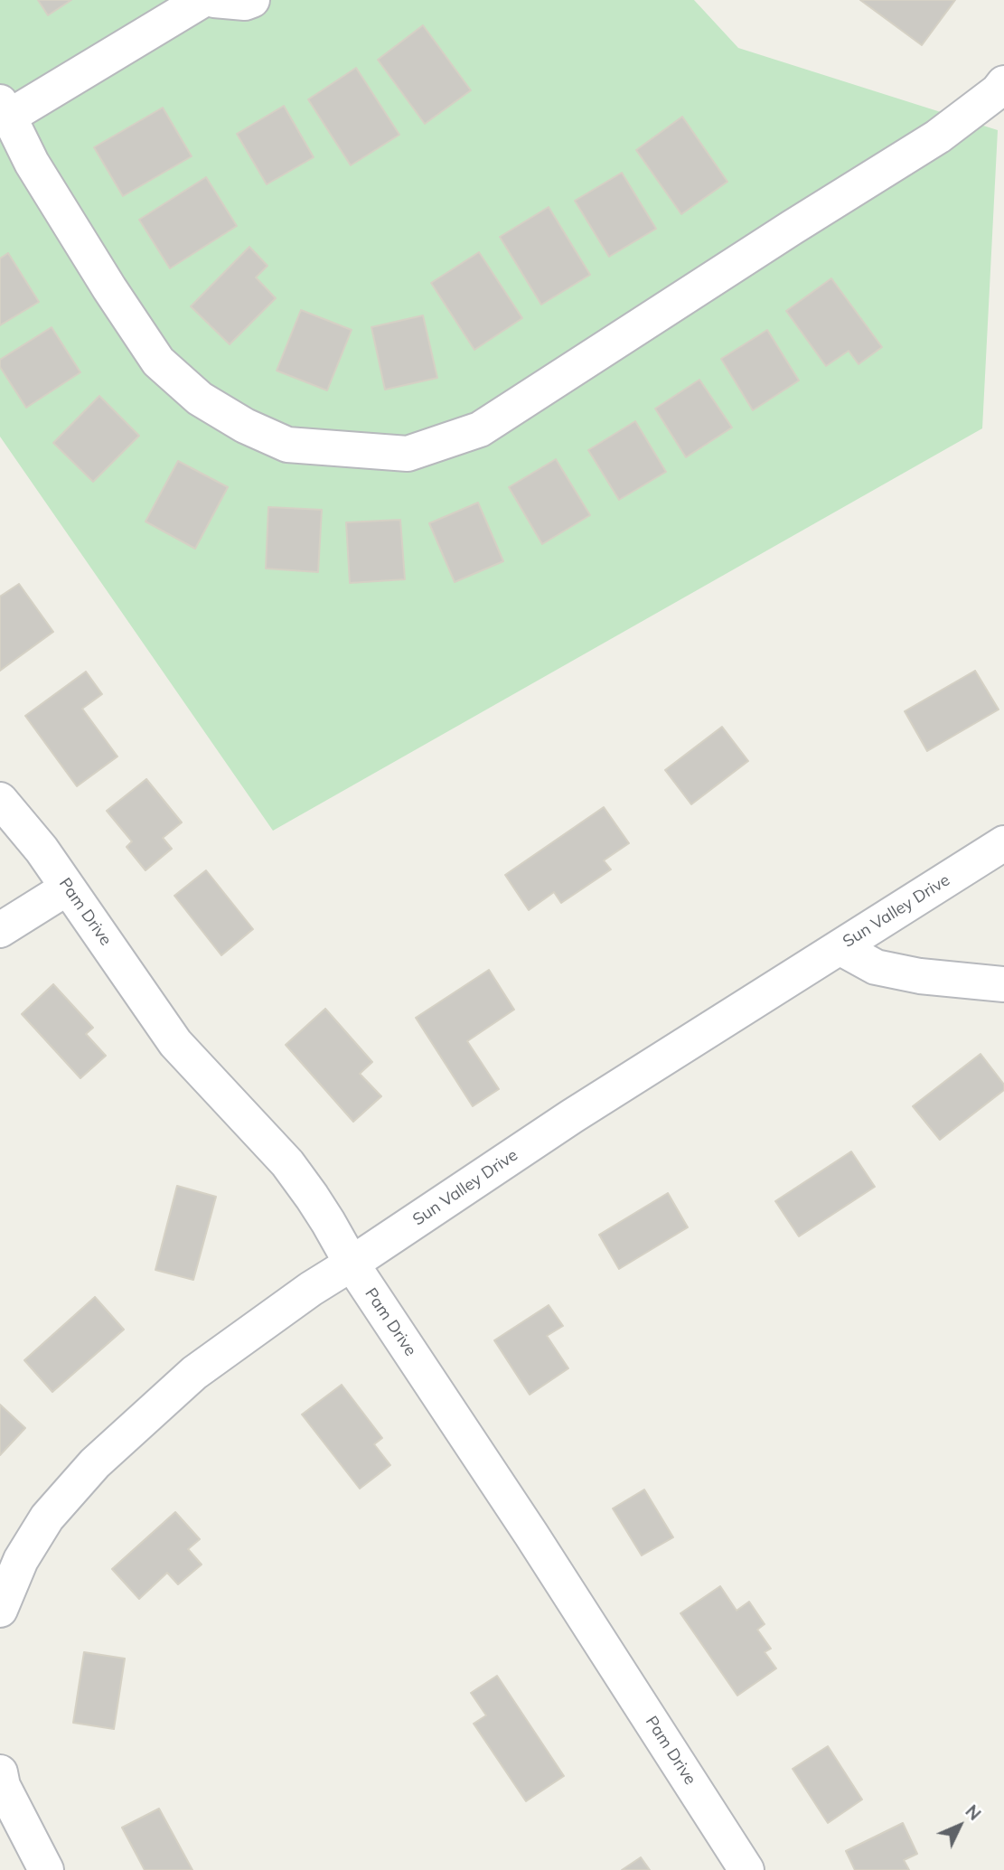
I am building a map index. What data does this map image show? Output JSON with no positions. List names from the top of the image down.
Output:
{
  "streets": {
    "street": ["Sun Valley Drive", "Pam Drive"]
  },
  "crossings": [
    ["Sun Valley Drive", "Pam Drive"]
  ],
  "north": "top right"
}
